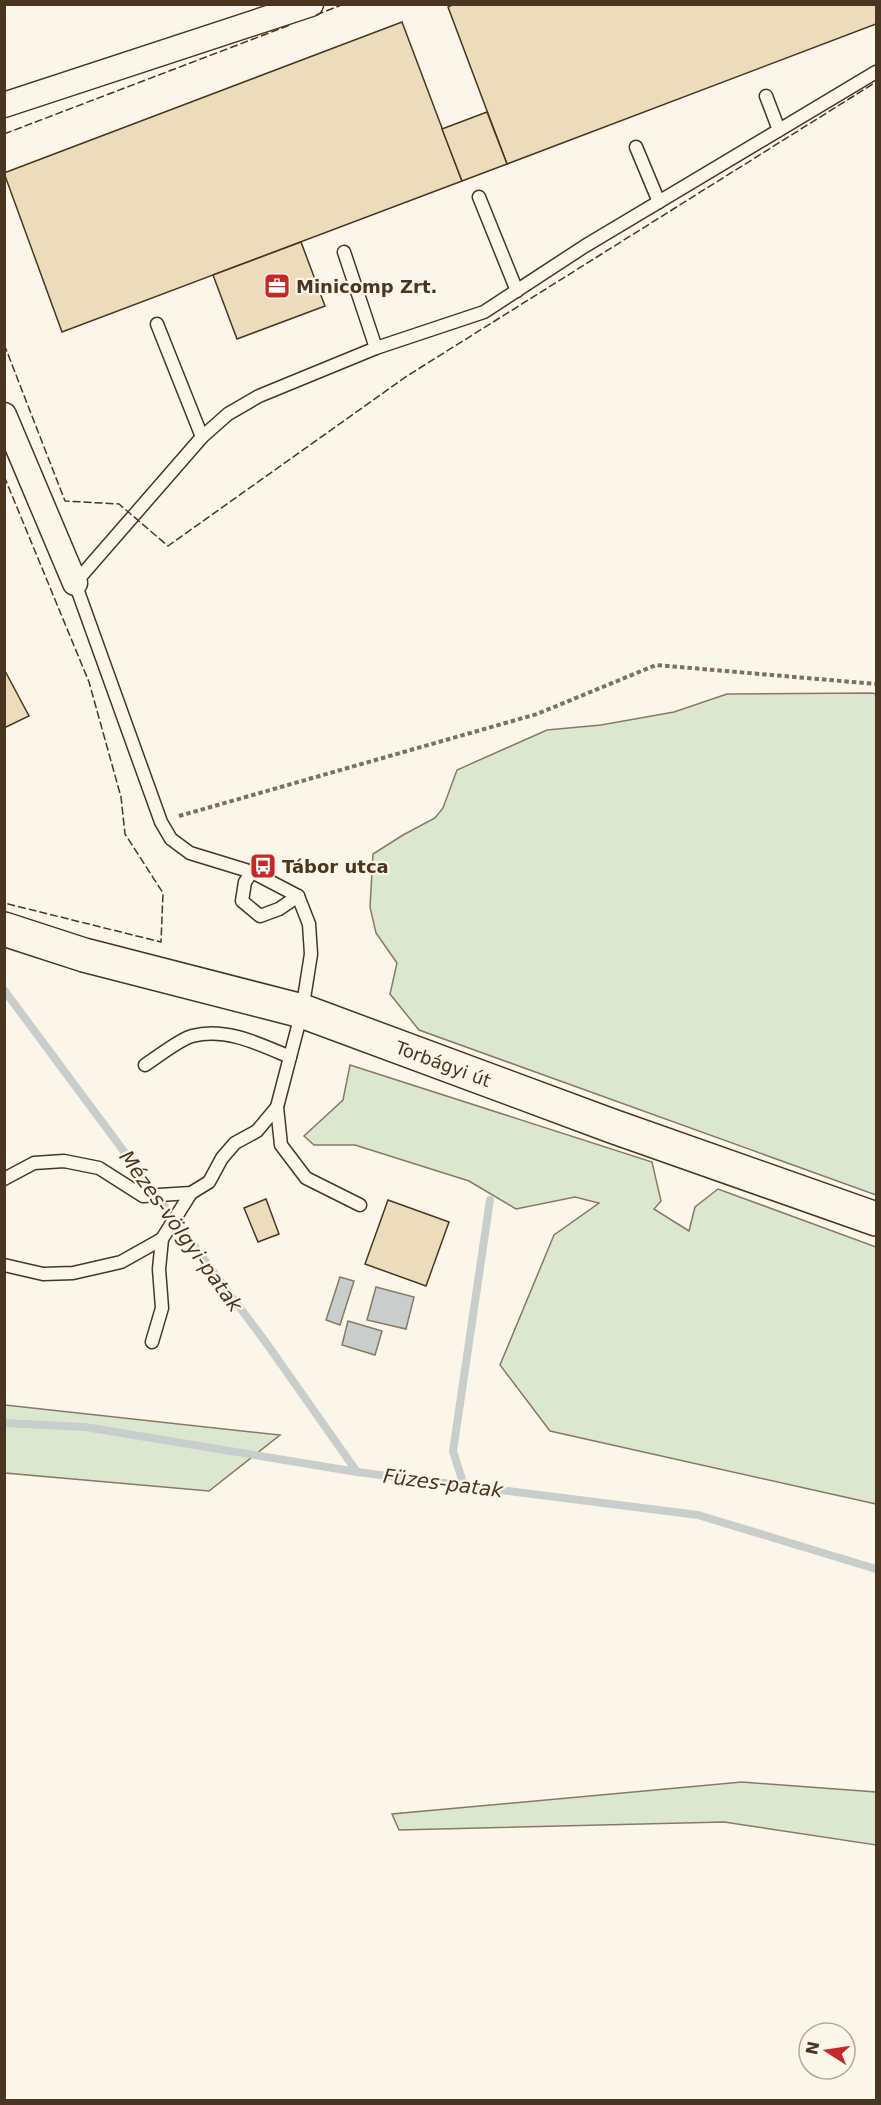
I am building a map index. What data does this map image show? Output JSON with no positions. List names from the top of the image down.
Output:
{
  "streets": {
    "street": ["Torbágyi út"]
  },
  "water": ["Mézes-völgyi-patak", "Füzes-patak"],
  "places": {
    "office": ["Minicomp Zrt."],
    "bus stop": ["Tábor utca"]
  },
  "north": "left"
}
